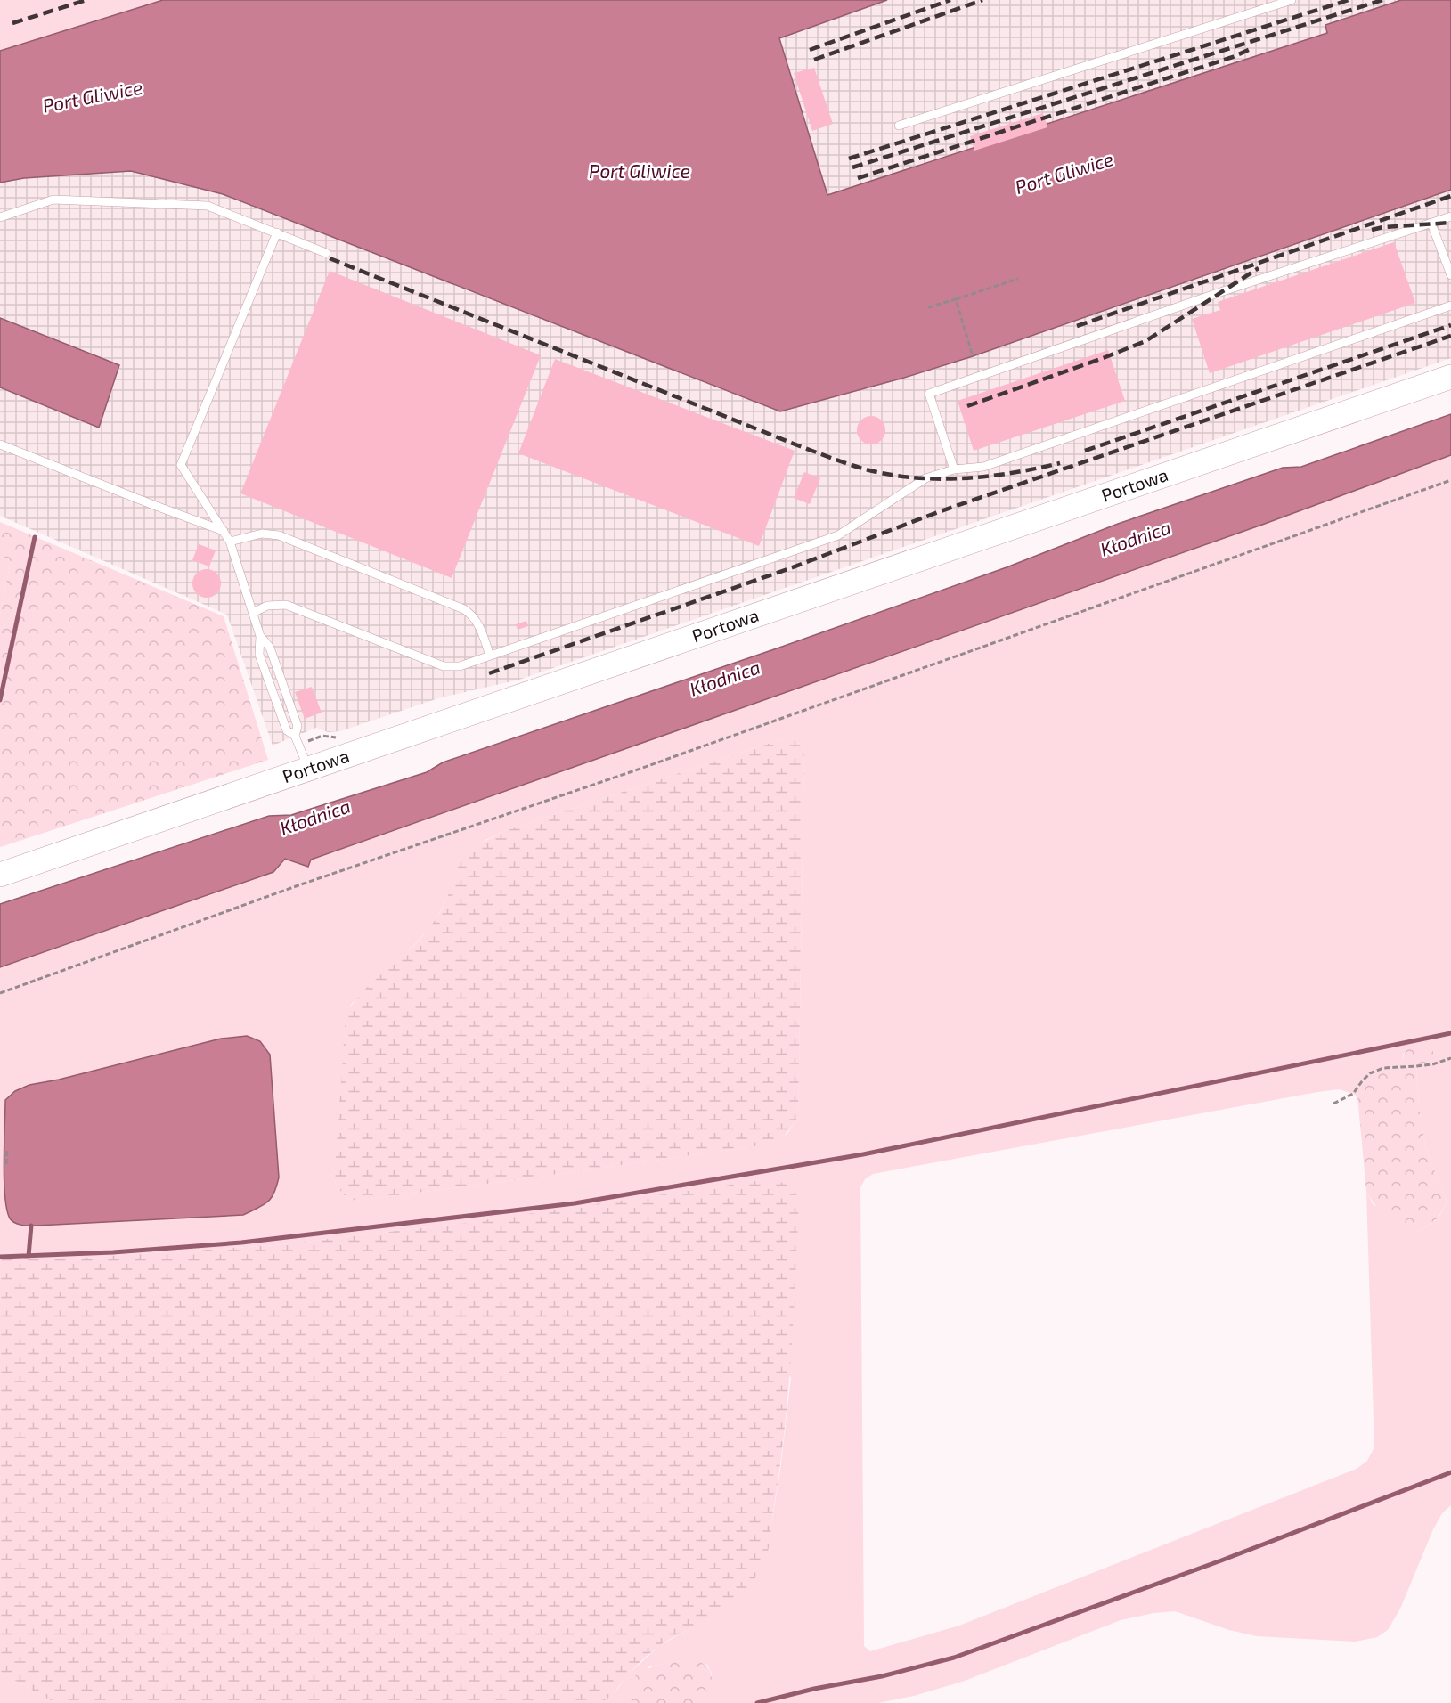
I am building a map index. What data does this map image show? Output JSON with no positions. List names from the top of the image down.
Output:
{
  "streets": {
    "street": ["Portowa"]
  },
  "water": ["Port Gliwice", "Kłodnica"]
}
